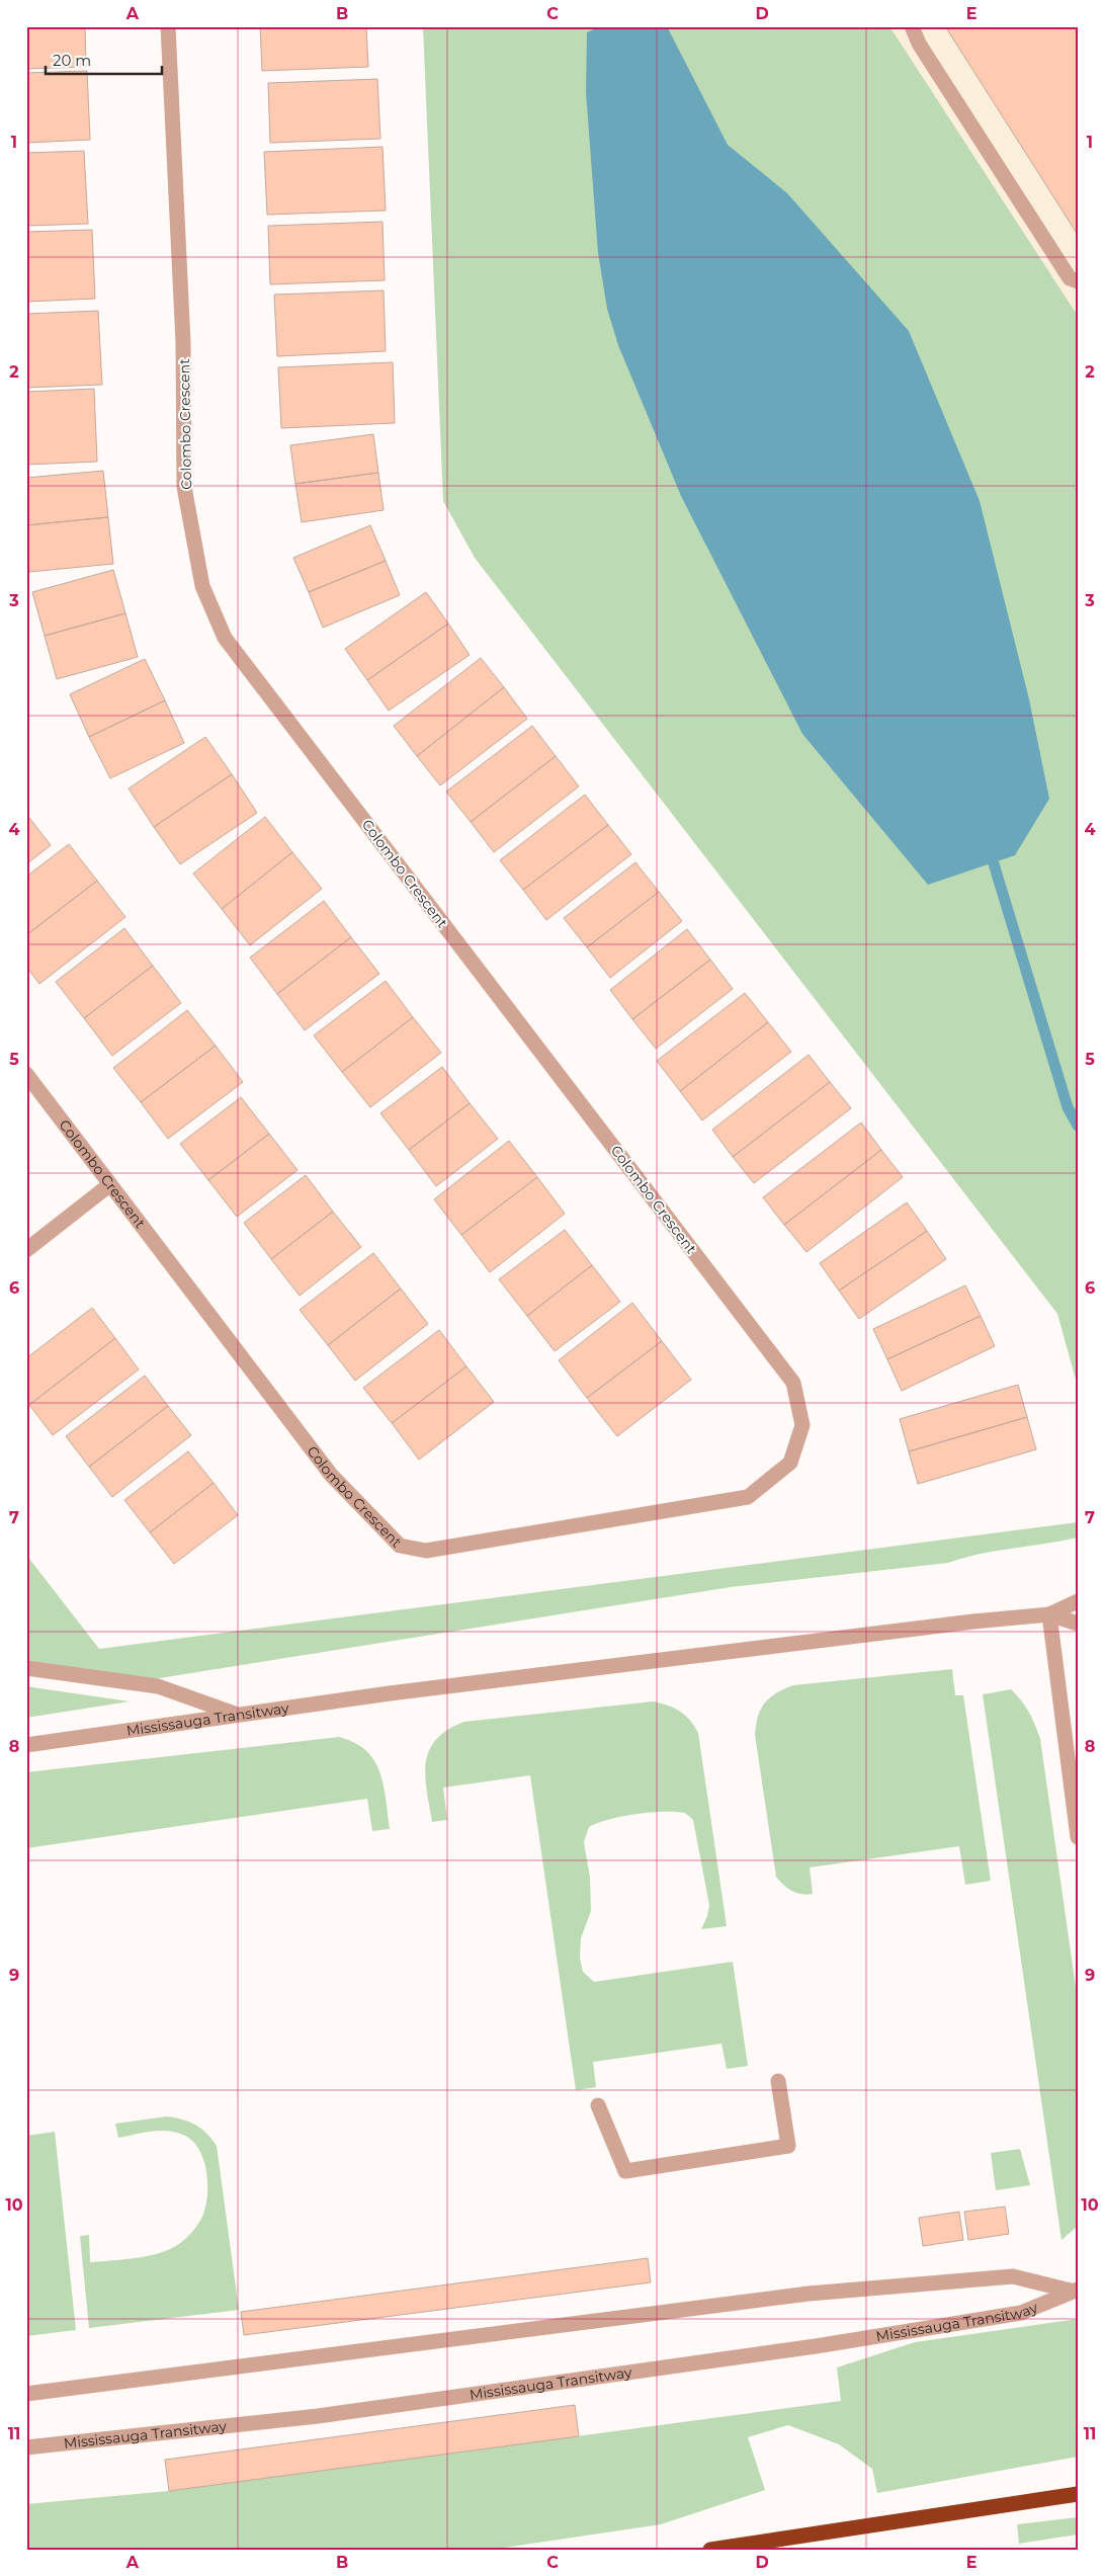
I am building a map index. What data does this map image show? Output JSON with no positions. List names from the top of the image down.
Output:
{
  "streets": {
    "street": ["Colombo Crescent", "Mississauga Transitway"]
  },
  "scale_bar": "20 m",
  "grid": {
    "columns": [
      "A",
      "B",
      "C",
      "D",
      "E"
    ],
    "rows": [
      "1",
      "2",
      "3",
      "4",
      "5",
      "6",
      "7",
      "8",
      "9",
      "10",
      "11"
    ]
  }
}
